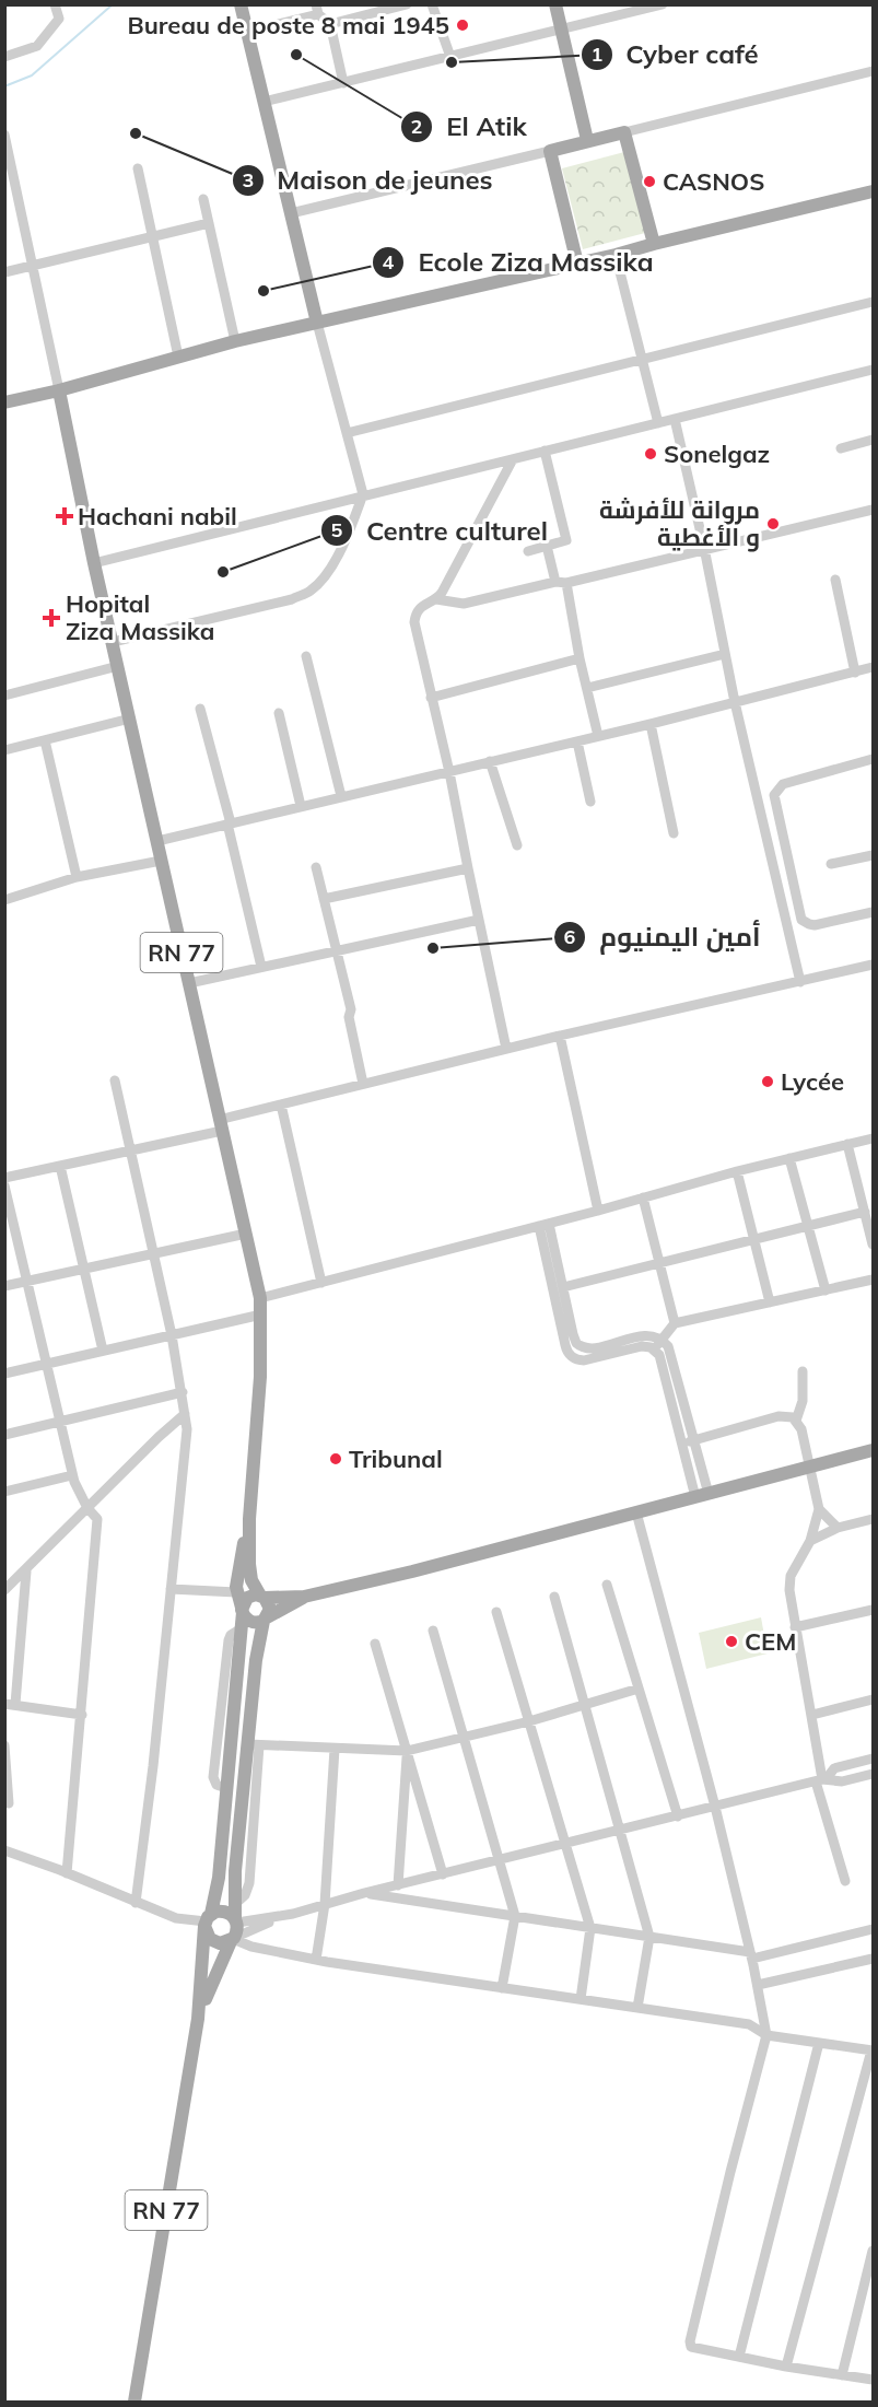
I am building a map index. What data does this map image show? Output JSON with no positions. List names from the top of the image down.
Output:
{
  "streets": {
    "main road": ["RN 77"]
  },
  "places": {
    "other": [
      "Bureau de poste 8 mai 1945",
      "El Atik",
      "Cyber café",
      "Maison de jeunes",
      "CASNOS",
      "Ecole Ziza Massika",
      "Sonelgaz",
      "مروانة للأفرشة و الأغطية",
      "Centre culturel",
      "أمين اليمنيوم",
      "Lycée",
      "Tribunal",
      "CEM"
    ],
    "health": ["Hachani nabil", "Hopital Ziza Massika"]
  }
}
